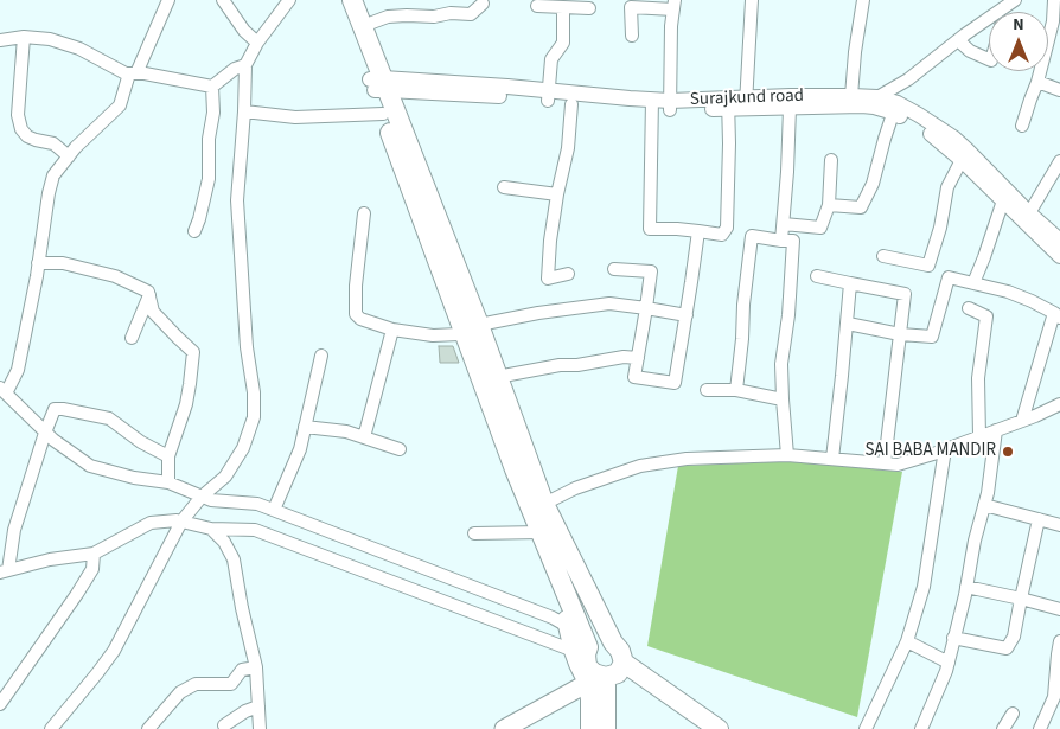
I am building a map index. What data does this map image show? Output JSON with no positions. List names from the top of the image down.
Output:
{
  "streets": {
    "street": ["Surajkund road"]
  },
  "places": ["SAI BABA MANDIR"],
  "north": "top"
}
